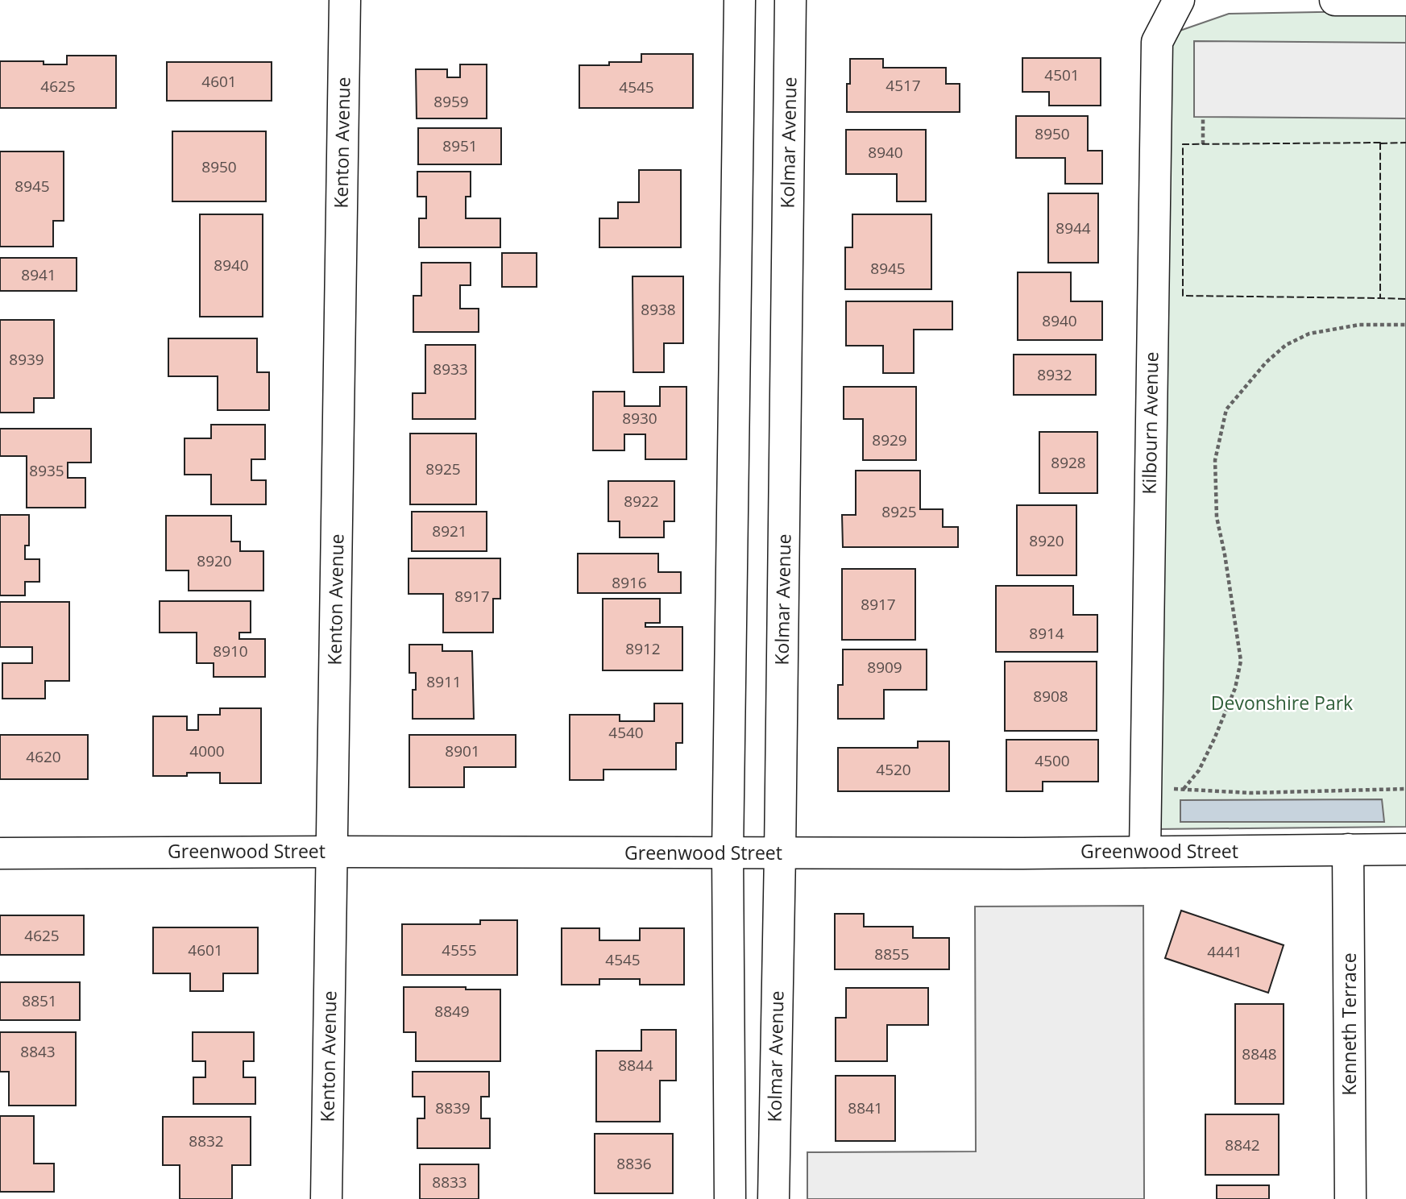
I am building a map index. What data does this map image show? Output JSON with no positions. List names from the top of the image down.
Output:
{
  "streets": {
    "street": [
      "Kenton Avenue",
      "Kolmar Avenue",
      "Kilbourn Avenue",
      "Greenwood Street",
      "Kenneth Terrace"
    ]
  },
  "crossings": [
    ["Kenton Avenue", "Greenwood Street"],
    ["Kolmar Avenue", "Greenwood Street"],
    ["Kilbourn Avenue", "Greenwood Street"],
    ["Greenwood Street", "Kenneth Terrace"]
  ],
  "parks": ["Devonshire Park"],
  "house_numbers": [
    "4501",
    "4601",
    "4517",
    "4625",
    "4545",
    "8959",
    "8950",
    "8951",
    "8940",
    "8950",
    "8945",
    "8944",
    "8940",
    "8945",
    "8941",
    "8938",
    "8940",
    "8939",
    "8933",
    "8932",
    "8930",
    "8929",
    "8928",
    "8925",
    "8935",
    "8922",
    "8925",
    "8921",
    "8920",
    "8920",
    "8916",
    "8917",
    "8917",
    "8914",
    "8912",
    "8910",
    "8909",
    "8911",
    "8908",
    "4540",
    "4000",
    "8901",
    "4620",
    "4500",
    "4520",
    "4625",
    "4601",
    "4555",
    "4441",
    "8855",
    "4545",
    "8851",
    "8849",
    "8843",
    "8848",
    "8844",
    "8839",
    "8841",
    "8832",
    "8842",
    "8836",
    "8833"
  ]
}
